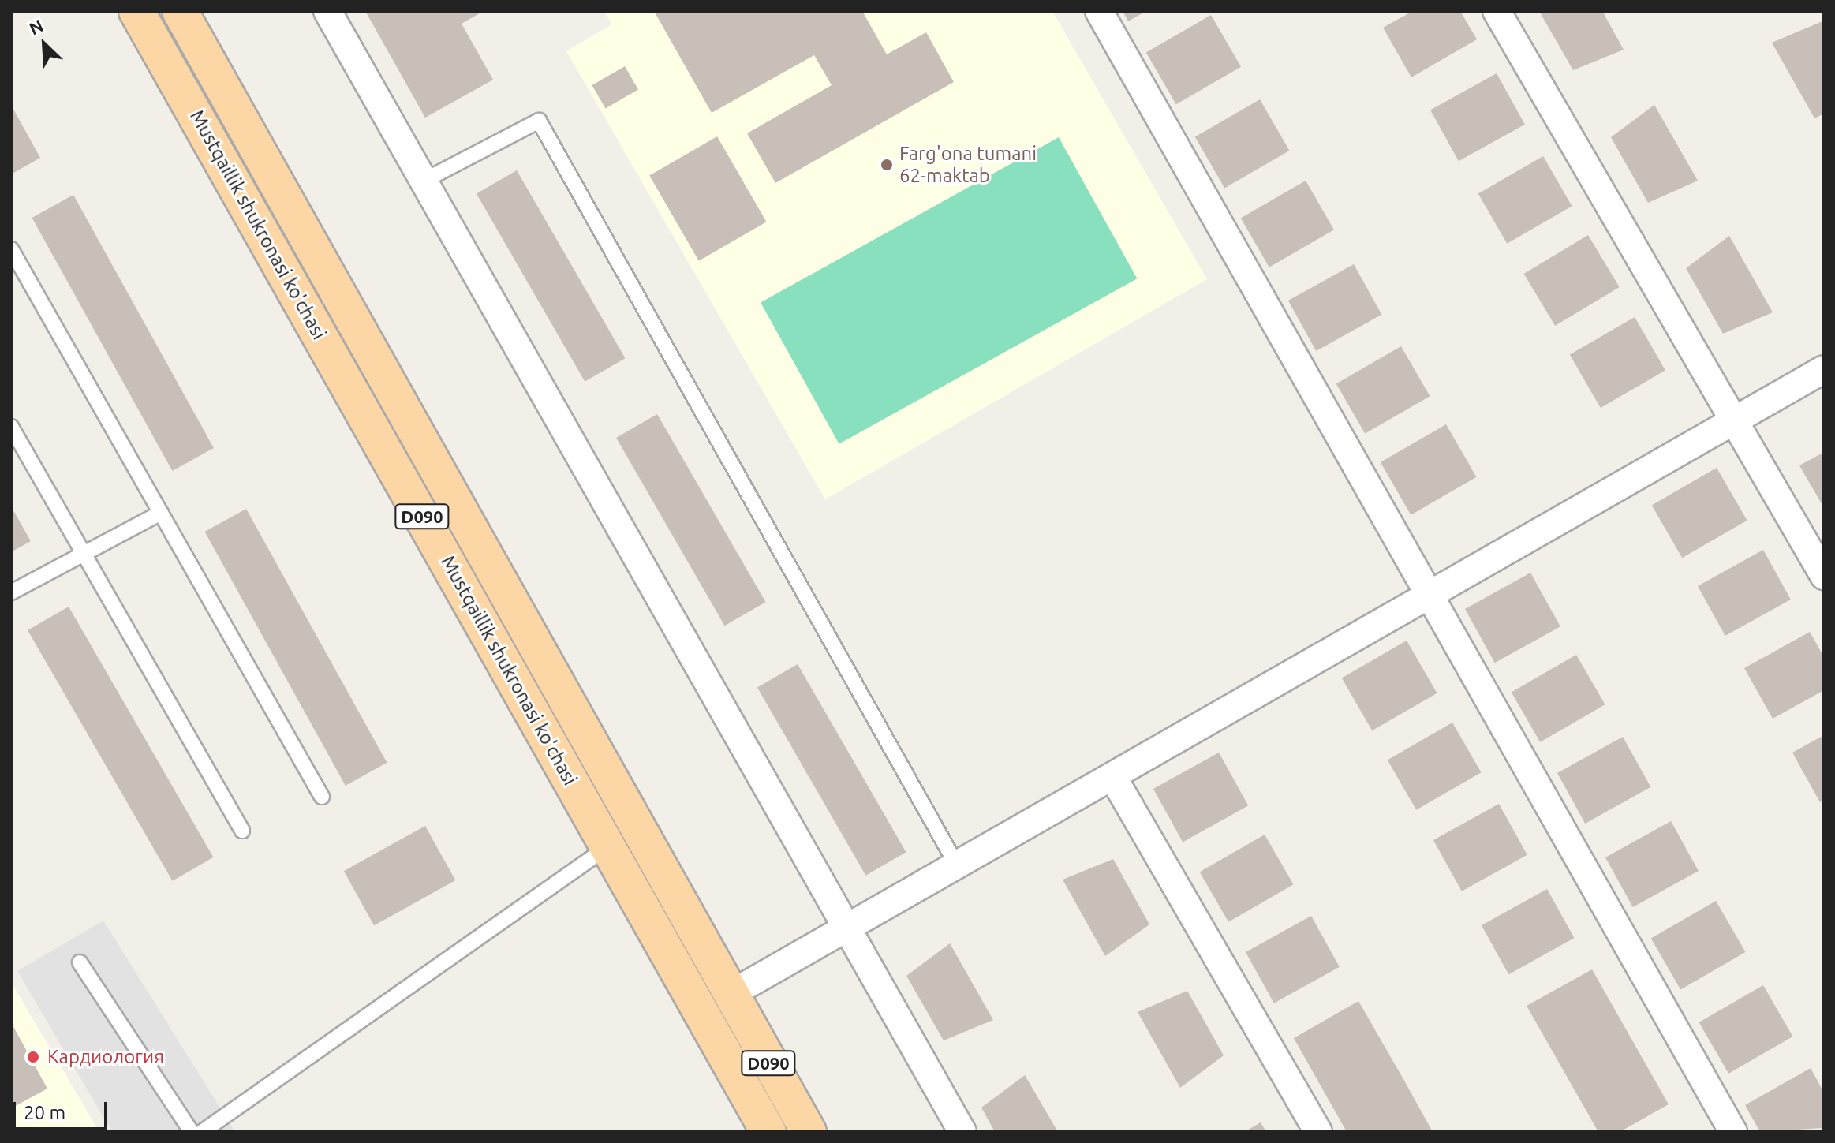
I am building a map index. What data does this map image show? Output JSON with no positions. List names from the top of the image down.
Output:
{
  "streets": {
    "main road": ["Mustqaillik shukronasi ko'chasi", "D090"]
  },
  "places": ["Farg'ona tumani 62-maktab", "Кардиология"],
  "scale_bar": "20 m",
  "north": "top left"
}
